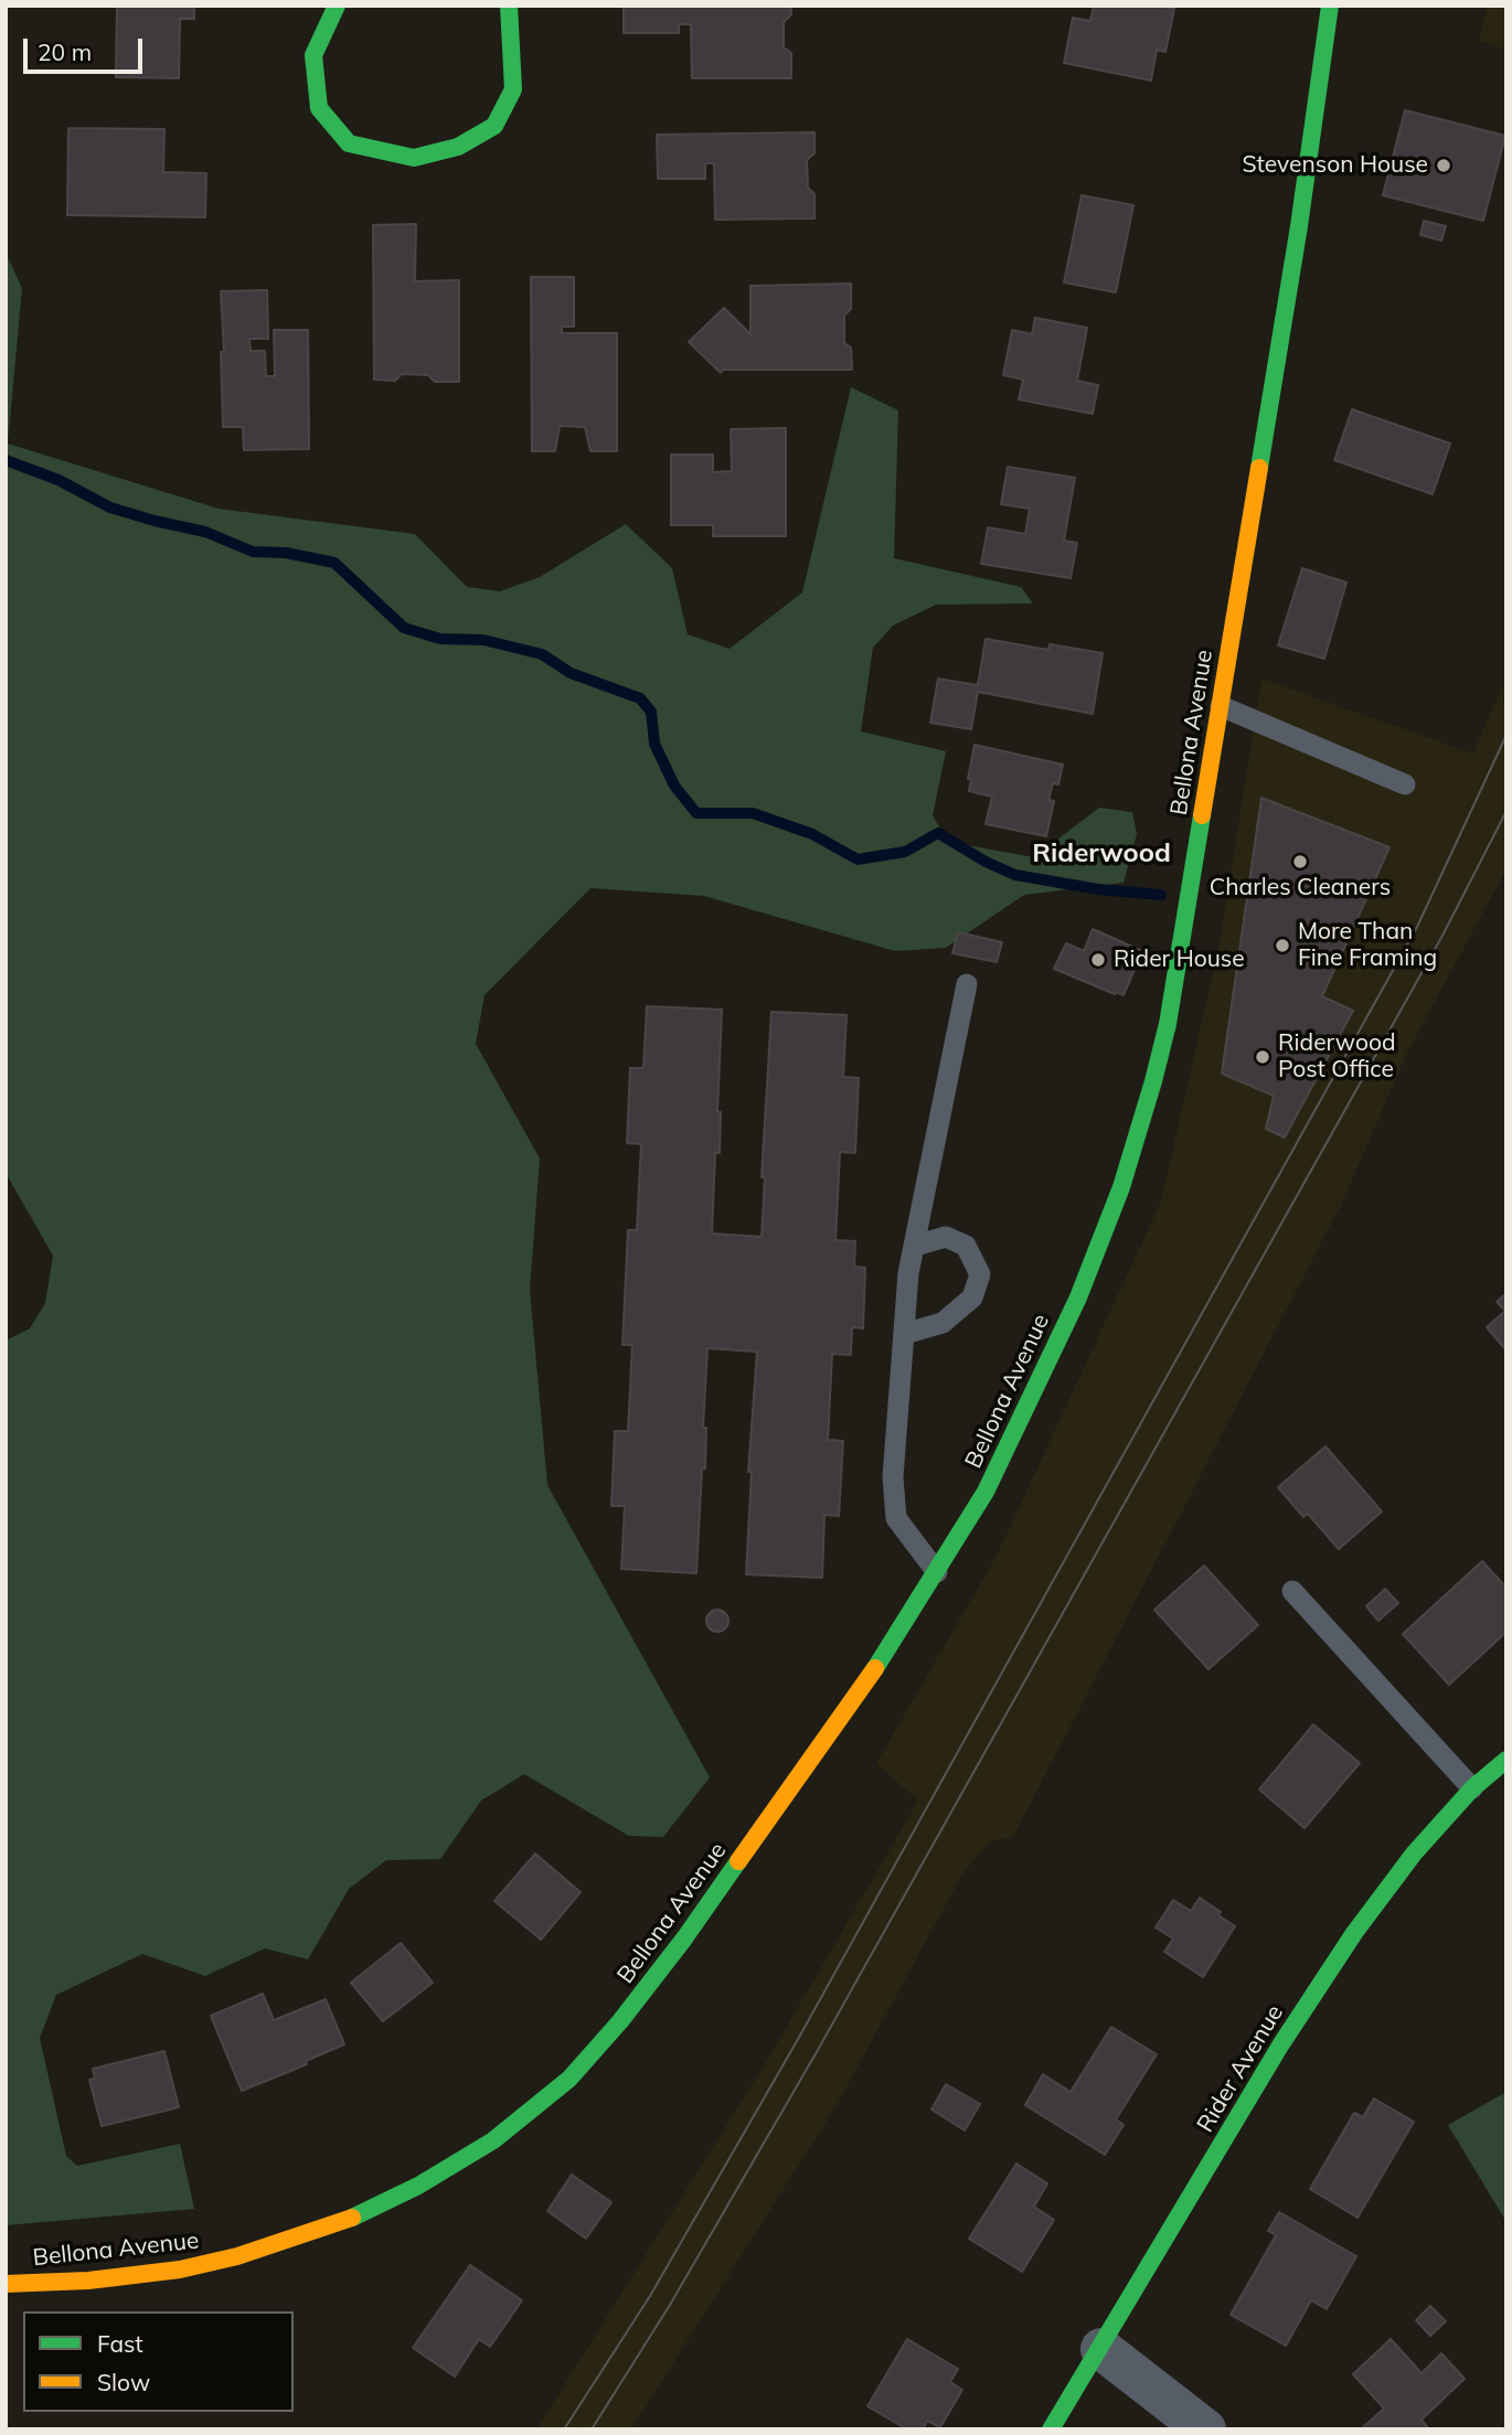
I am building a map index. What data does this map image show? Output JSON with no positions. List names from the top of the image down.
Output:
{
  "streets": {
    "street": ["Bellona Avenue", "Rider Avenue"]
  },
  "districts": ["Riderwood"],
  "places": [
    "Stevenson House",
    "Charles Cleaners",
    "More Than Fine Framing",
    "Rider House",
    "Riderwood Post Office"
  ],
  "legend": ["Fast", "Slow"],
  "scale_bar": "20 m"
}
